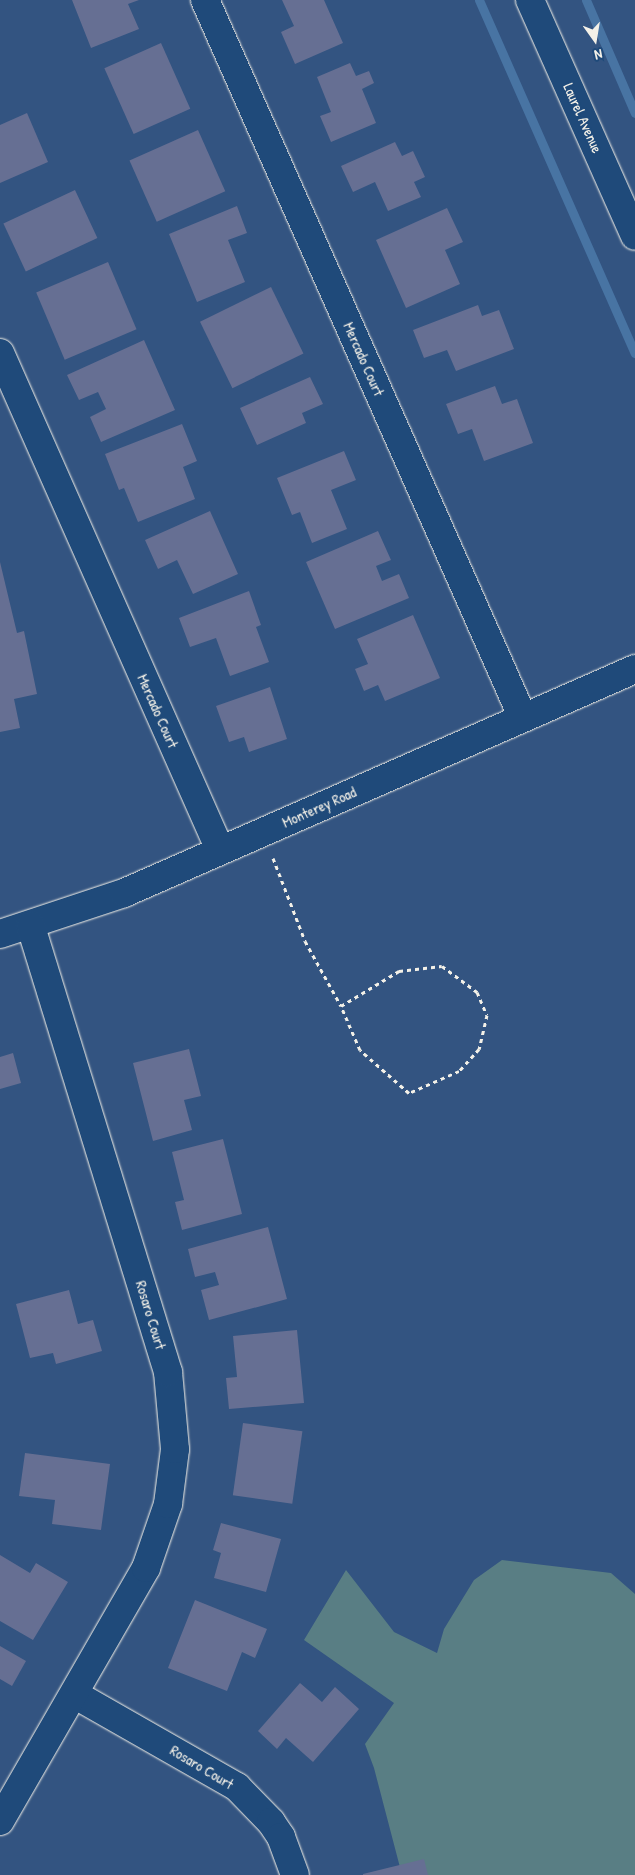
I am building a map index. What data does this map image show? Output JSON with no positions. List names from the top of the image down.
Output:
{
  "streets": {
    "street": [
      "Laurel Avenue",
      "Mercado Court",
      "Monterey Road",
      "Rosaro Court"
    ]
  },
  "crossings": [
    ["Mercado Court", "Monterey Road"],
    ["Monterey Road", "Rosaro Court"]
  ],
  "north": "bottom"
}
